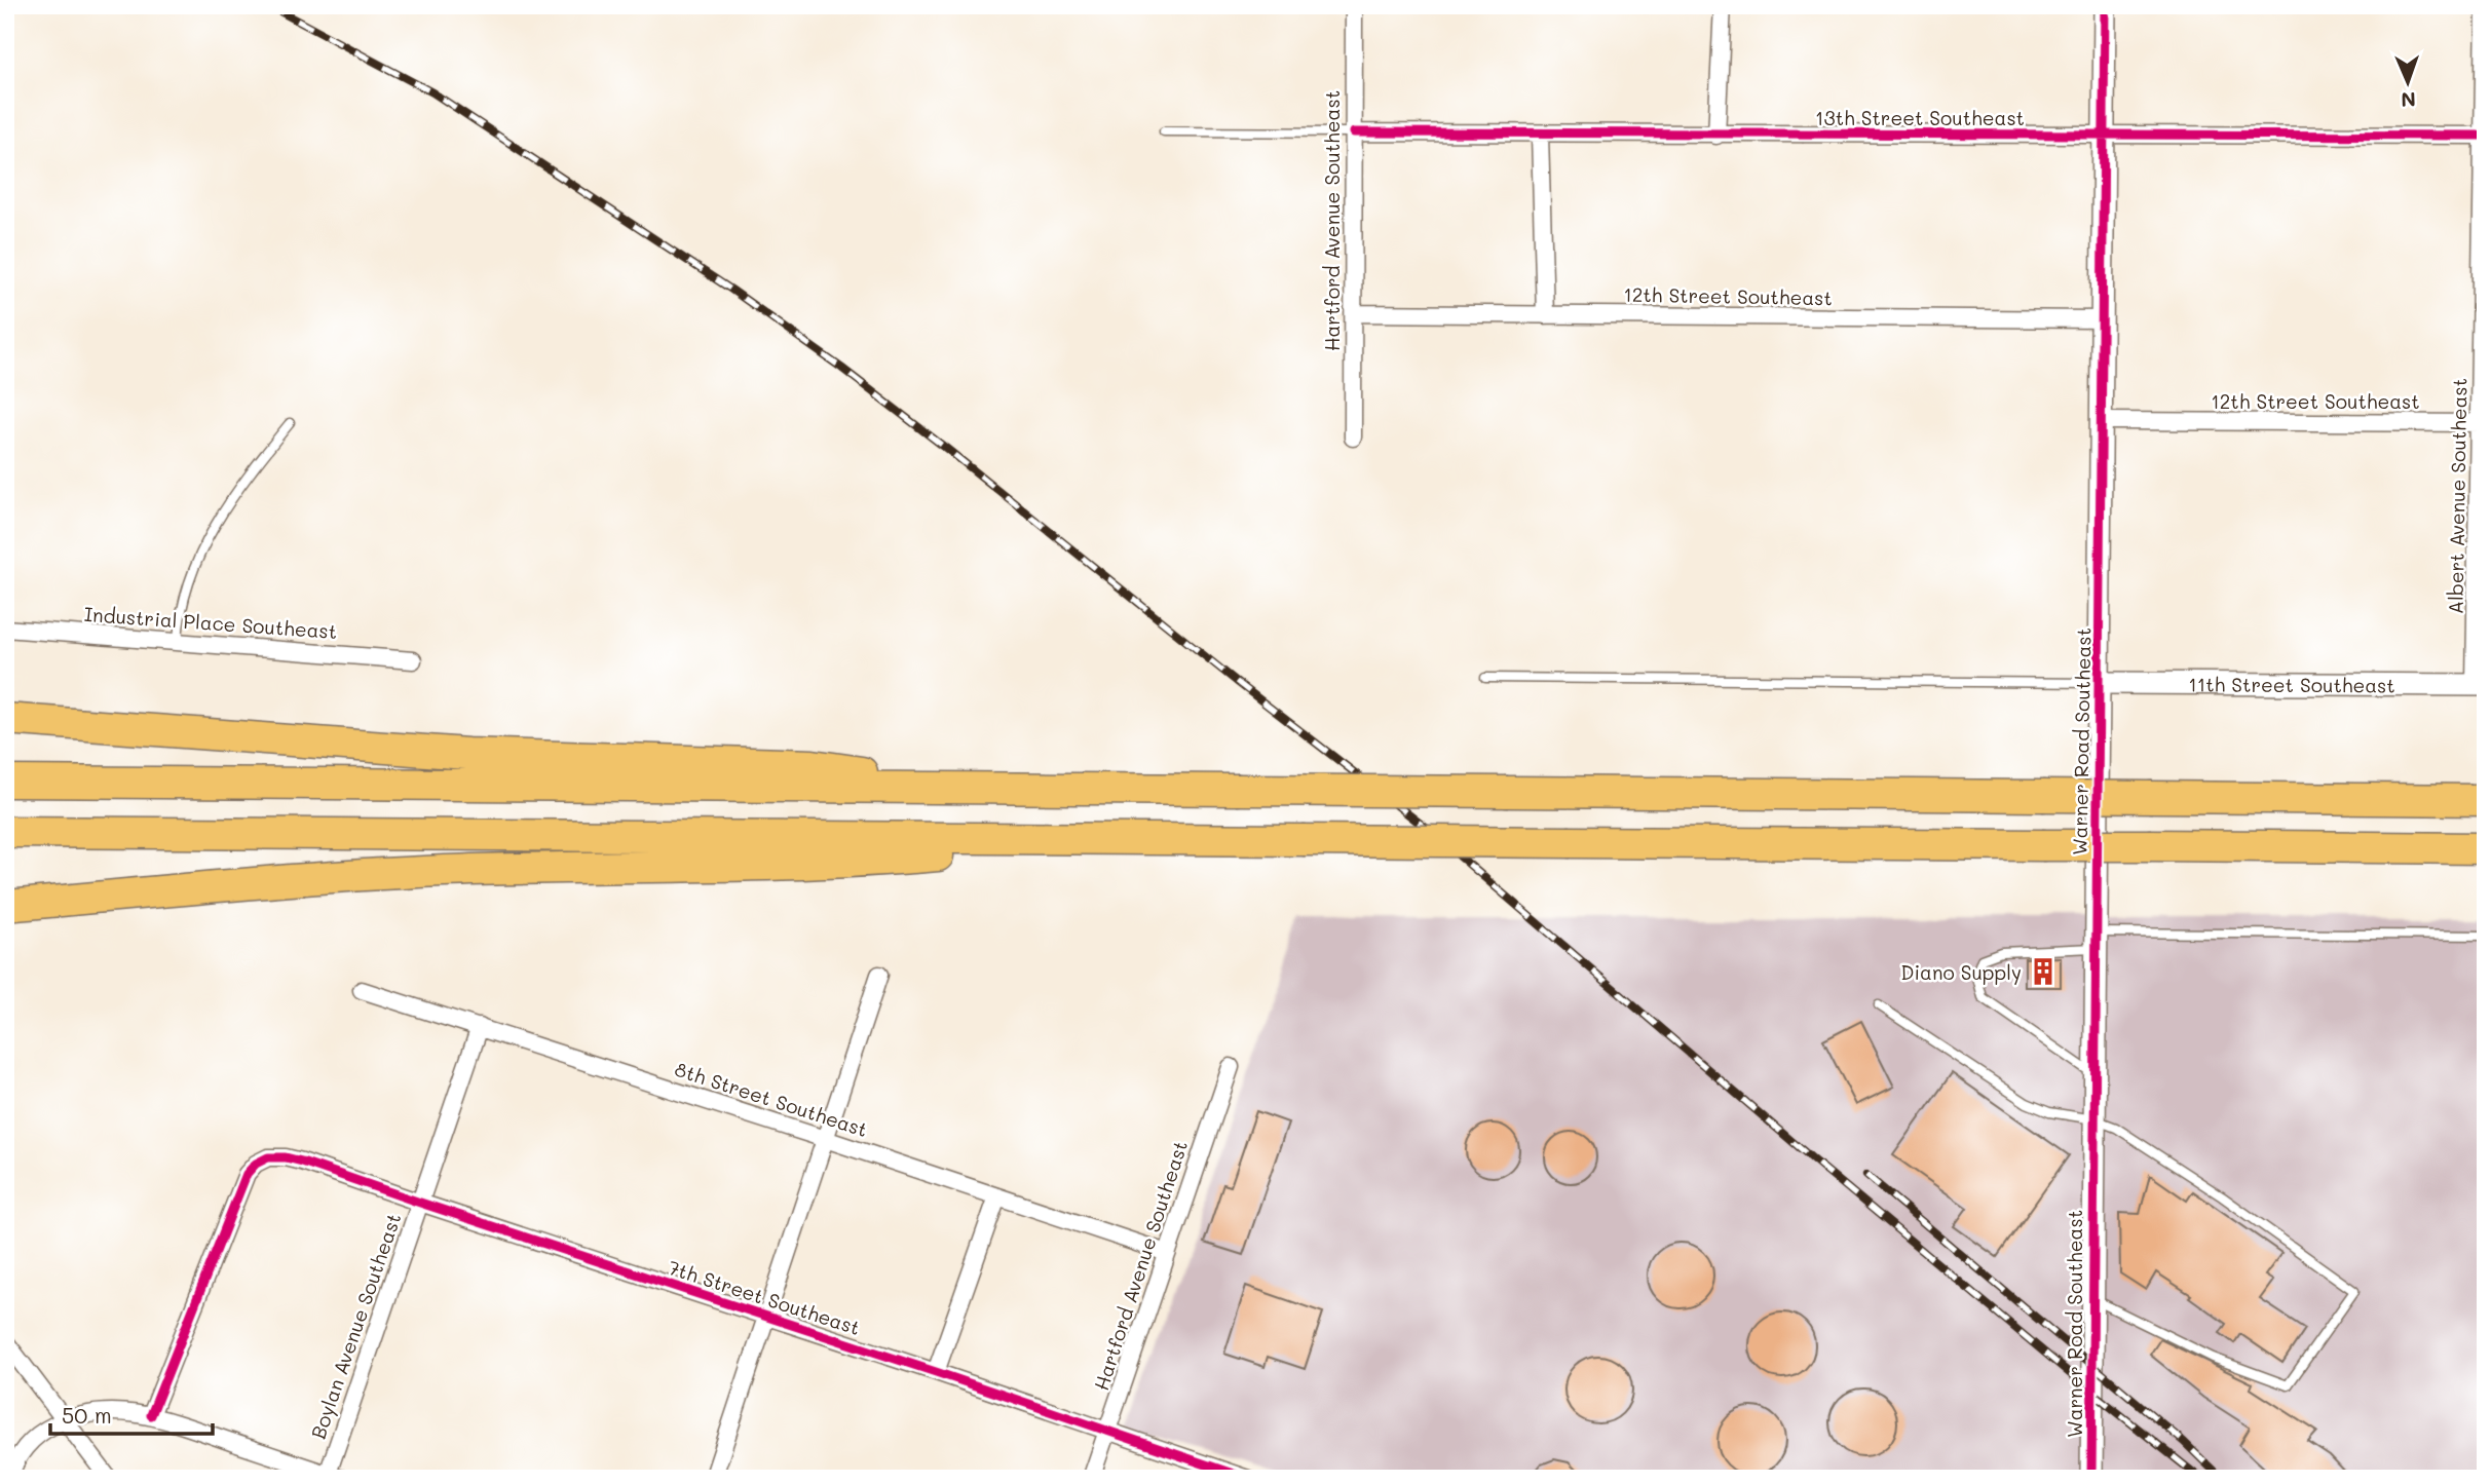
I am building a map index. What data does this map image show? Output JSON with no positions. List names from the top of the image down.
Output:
{
  "streets": {
    "street": [
      "13th Street Southeast",
      "Hartford Avenue Southeast",
      "12th Street Southeast",
      "Albert Avenue Southeast",
      "Industrial Place Southeast",
      "11th Street Southeast",
      "Warner Road Southeast",
      "8th Street Southeast",
      "7th Street Southeast",
      "Boylan Avenue Southeast"
    ]
  },
  "crossings": [
    ["13th Street Southeast", "Hartford Avenue Southeast"],
    ["13th Street Southeast", "Albert Avenue Southeast"],
    ["13th Street Southeast", "Warner Road Southeast"],
    ["Hartford Avenue Southeast", "12th Street Southeast"],
    ["Hartford Avenue Southeast", "8th Street Southeast"],
    ["Hartford Avenue Southeast", "7th Street Southeast"],
    ["12th Street Southeast", "Albert Avenue Southeast"],
    ["12th Street Southeast", "Warner Road Southeast"],
    ["Albert Avenue Southeast", "11th Street Southeast"],
    ["11th Street Southeast", "Warner Road Southeast"],
    ["8th Street Southeast", "Boylan Avenue Southeast"],
    ["7th Street Southeast", "Boylan Avenue Southeast"]
  ],
  "places": {
    "building": ["Diano Supply"]
  },
  "scale_bar": "50 m",
  "north": "bottom"
}
